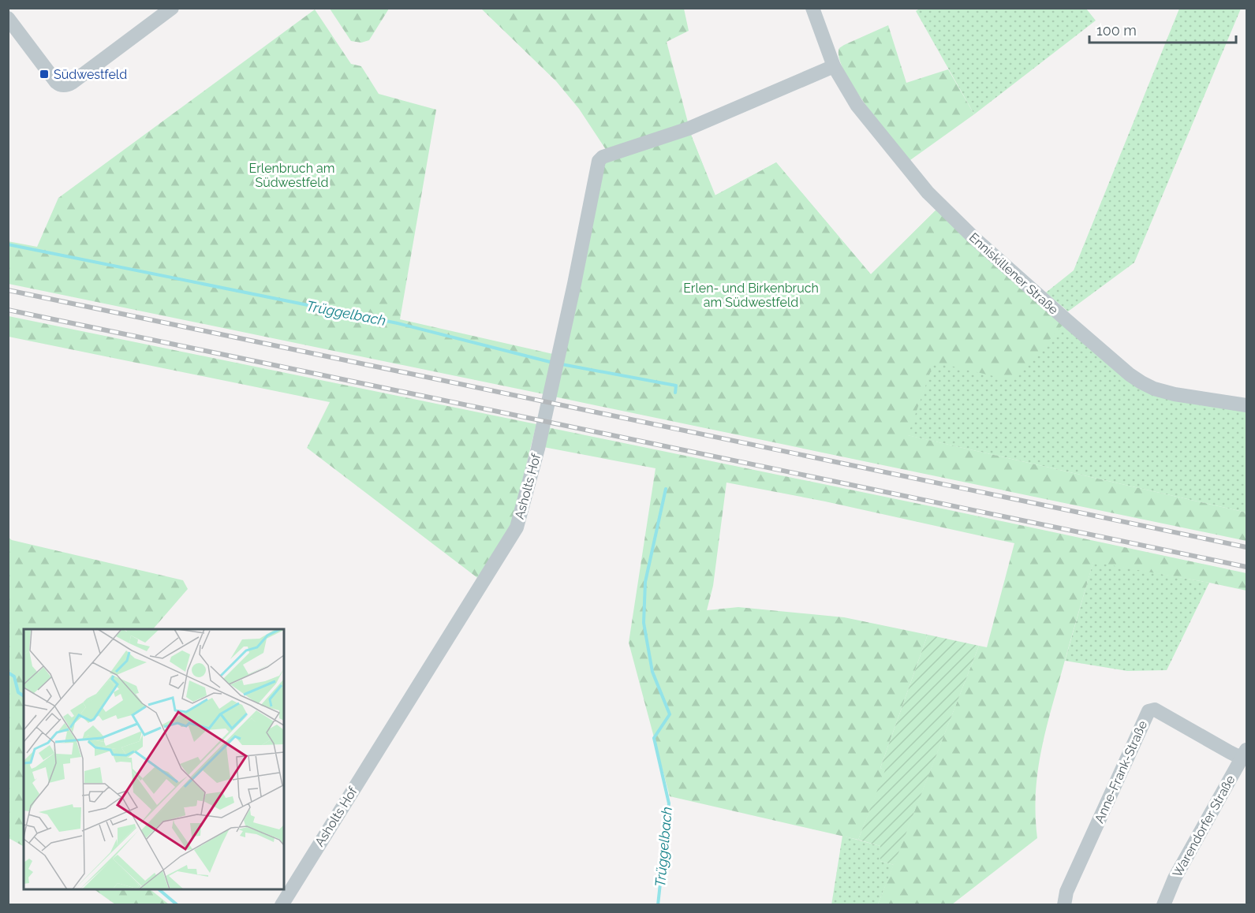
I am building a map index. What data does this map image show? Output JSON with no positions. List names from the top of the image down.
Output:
{
  "streets": {
    "street": [
      "Enniskillener Straße",
      "Asholts Hof",
      "Anne-Frank-Straße",
      "Warendorfer Straße"
    ]
  },
  "crossings": [
    ["Enniskillener Straße", "Asholts Hof"],
    ["Anne-Frank-Straße", "Warendorfer Straße"]
  ],
  "water": ["Trüggelbach"],
  "parks": ["Erlenbruch am Südwestfeld", "Erlen- und Birkenbruch am Südwestfeld"],
  "places": {
    "transit": ["Südwestfeld"]
  },
  "scale_bar": "100 m"
}
